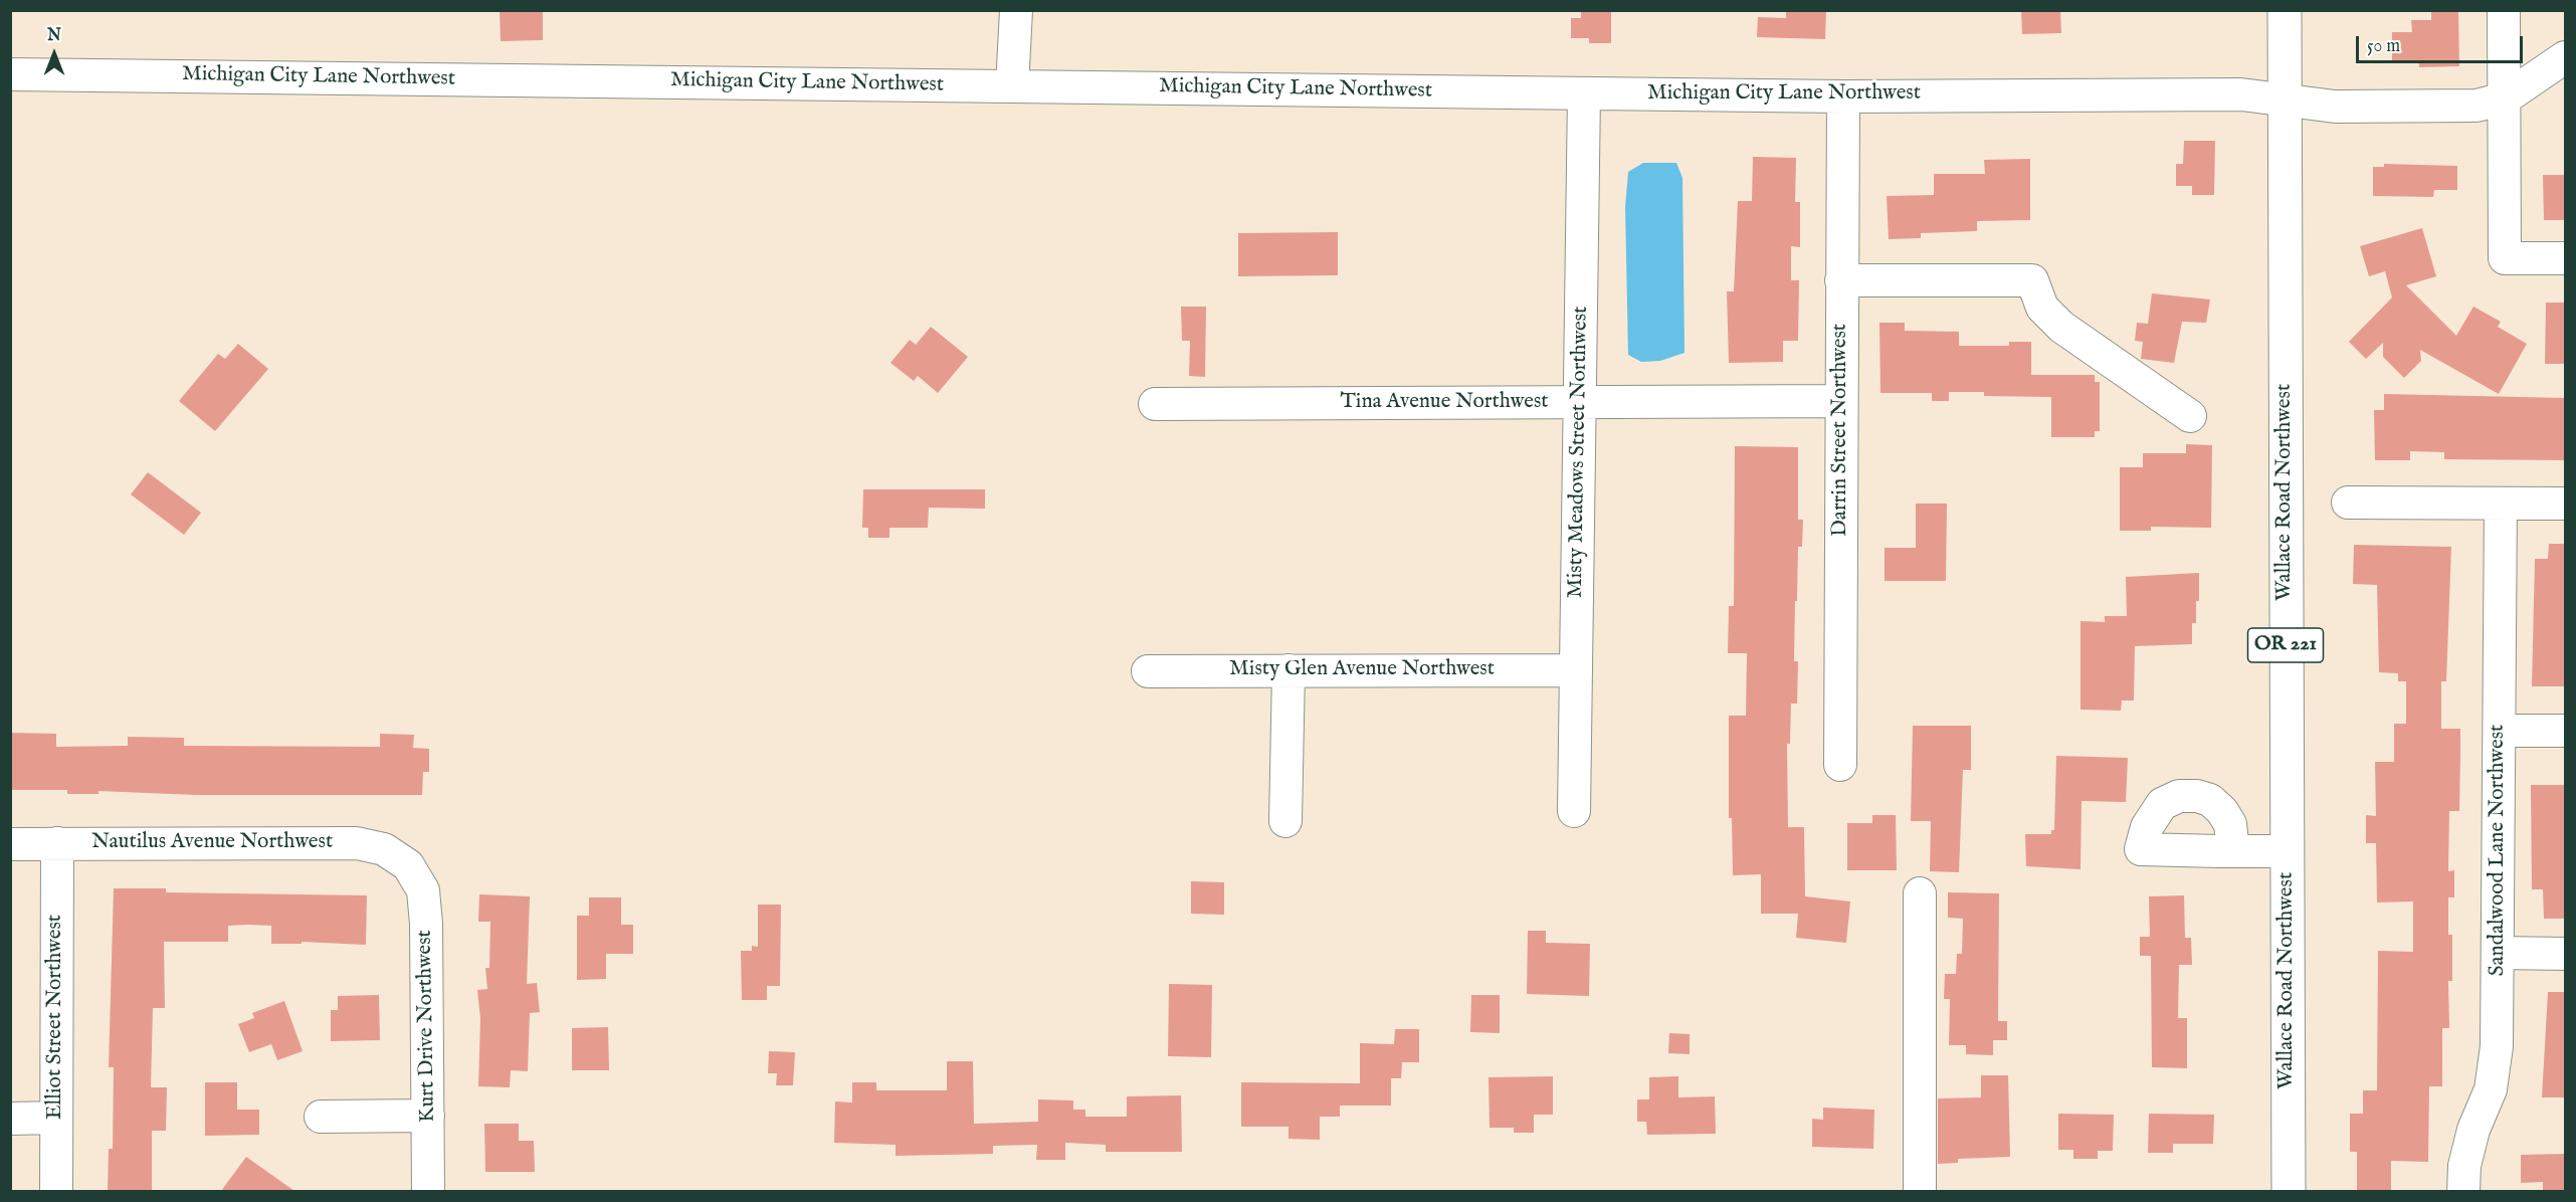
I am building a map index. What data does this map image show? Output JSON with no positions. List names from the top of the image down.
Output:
{
  "streets": {
    "main road": ["Wallace Road Northwest", "OR 221"],
    "street": [
      "Michigan City Lane Northwest",
      "Tina Avenue Northwest",
      "Darrin Street Northwest",
      "Misty Meadows Street Northwest",
      "Misty Glen Avenue Northwest",
      "Nautilus Avenue Northwest",
      "Sandalwood Lane Northwest",
      "Elliot Street Northwest",
      "Kurt Drive Northwest"
    ]
  },
  "crossings": [
    ["Michigan City Lane Northwest", "Darrin Street Northwest"],
    ["Michigan City Lane Northwest", "Misty Meadows Street Northwest"],
    ["Michigan City Lane Northwest", "Wallace Road Northwest"],
    ["Tina Avenue Northwest", "Darrin Street Northwest"],
    ["Tina Avenue Northwest", "Misty Meadows Street Northwest"],
    ["Misty Meadows Street Northwest", "Misty Glen Avenue Northwest"],
    ["Nautilus Avenue Northwest", "Elliot Street Northwest"],
    ["Nautilus Avenue Northwest", "Kurt Drive Northwest"]
  ],
  "scale_bar": "50 m",
  "north": "top"
}
